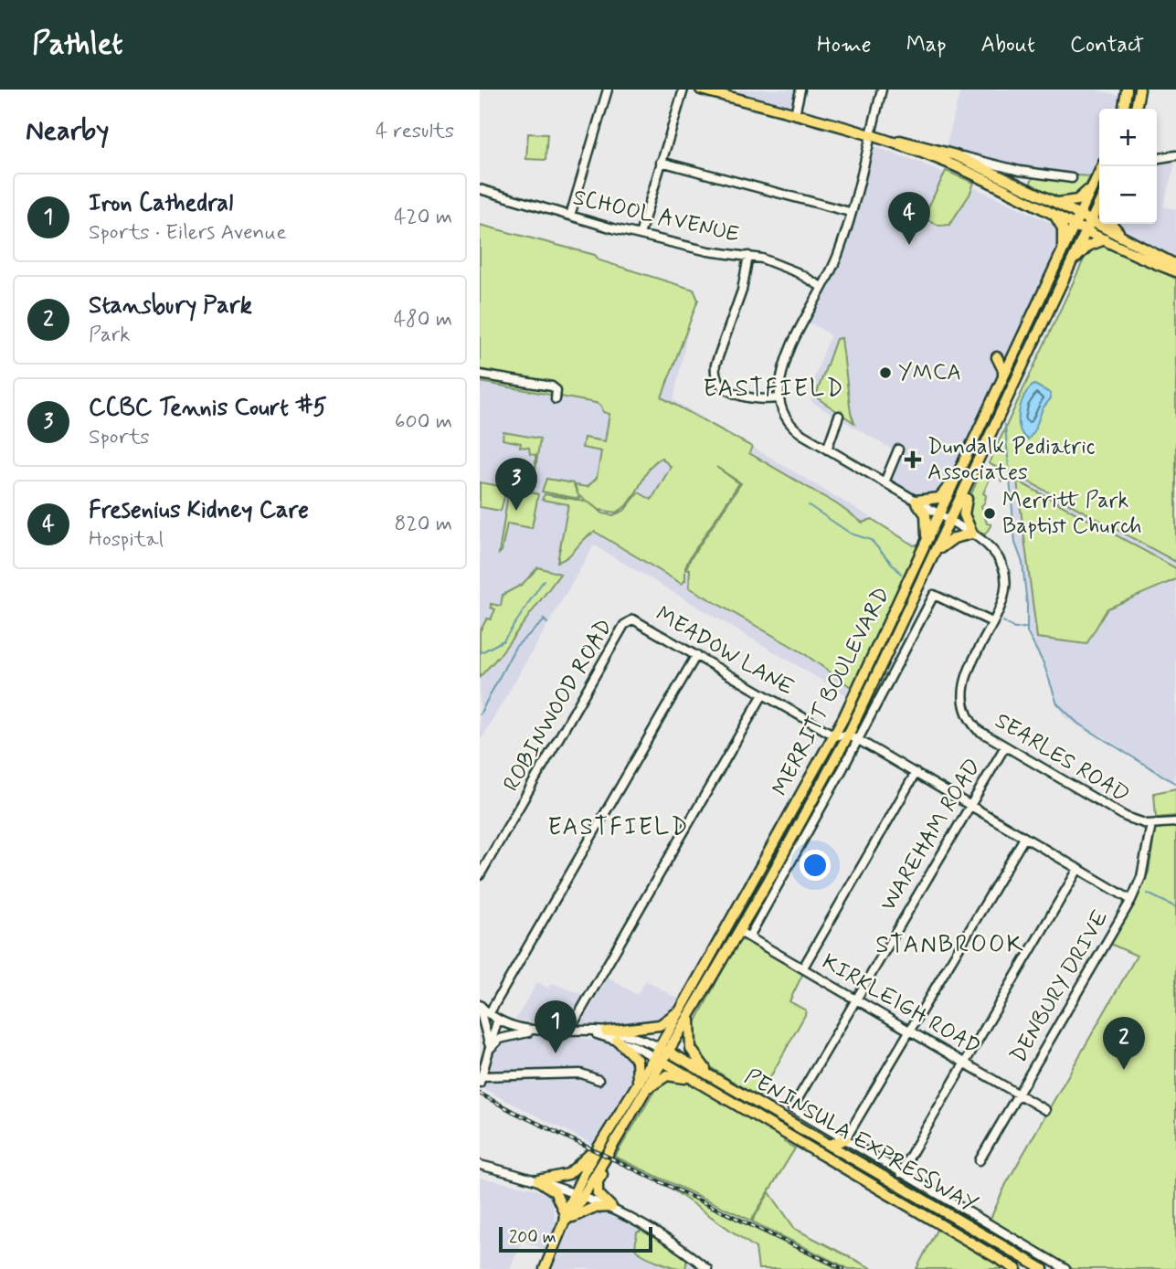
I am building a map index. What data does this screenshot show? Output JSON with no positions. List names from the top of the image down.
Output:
{
  "streets": {
    "main road": ["MERRITT BOULEVARD", "PENINSULA EXPRESSWAY"],
    "street": [
      "SCHOOL AVENUE",
      "MEADOW LANE",
      "ROBINWOOD ROAD",
      "SEARLES ROAD",
      "WAREHAM ROAD",
      "DENBURY DRIVE",
      "KIRKLEIGH ROAD"
    ]
  },
  "crossings": [
    ["MEADOW LANE", "MERRITT BOULEVARD"],
    ["MEADOW LANE", "ROBINWOOD ROAD"],
    ["MERRITT BOULEVARD", "SEARLES ROAD"],
    ["MERRITT BOULEVARD", "KIRKLEIGH ROAD"],
    ["MERRITT BOULEVARD", "PENINSULA EXPRESSWAY"],
    ["SEARLES ROAD", "WAREHAM ROAD"],
    ["SEARLES ROAD", "DENBURY DRIVE"],
    ["WAREHAM ROAD", "KIRKLEIGH ROAD"],
    ["DENBURY DRIVE", "KIRKLEIGH ROAD"]
  ],
  "districts": ["EASTFIELD", "EASTFIELD", "STANBROOK"],
  "places": {
    "other": ["YMCA", "Merritt Park Baptist Church"],
    "health": ["Dundalk Pediatric Associates"]
  },
  "scale_bar": "200 m",
  "page": {
    "header": "Pathlet",
    "nav": [
      "Home",
      "Map",
      "About",
      "Contact"
    ],
    "heading": ["Nearby", "4 results"],
    "map_buttons": ["+", "−"],
    "list": [
      {
        "mark": "1",
        "name": "Iron Cathedral",
        "note": "Sports · Eilers Avenue",
        "value": "420 m"
      },
      {
        "mark": "2",
        "name": "Stansbury Park",
        "note": "Park",
        "value": "480 m"
      },
      {
        "mark": "3",
        "name": "CCBC Tennis Court #5",
        "note": "Sports",
        "value": "600 m"
      },
      {
        "mark": "4",
        "name": "Fresenius Kidney Care",
        "note": "Hospital",
        "value": "820 m"
      }
    ],
    "pins": [
      "4",
      "3",
      "1",
      "2"
    ],
    "scale": "200 m"
  }
}
